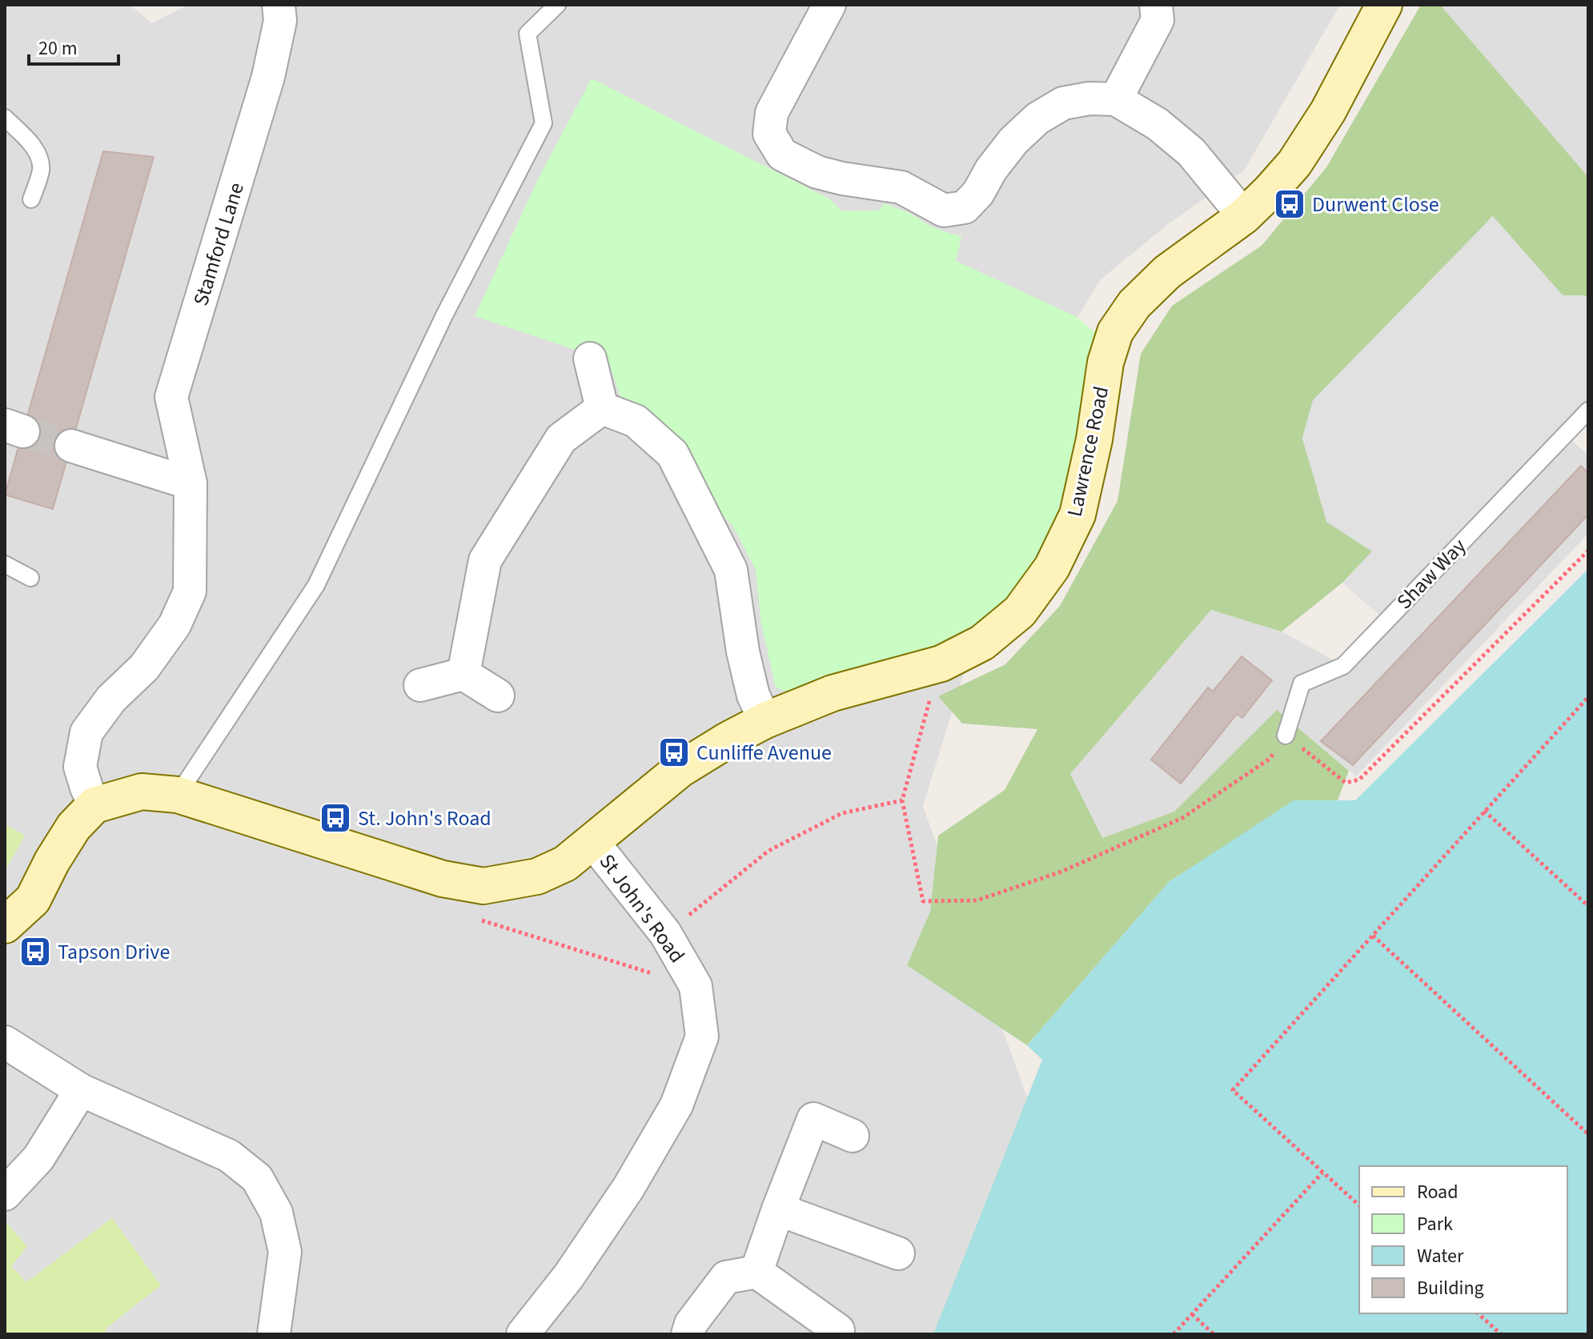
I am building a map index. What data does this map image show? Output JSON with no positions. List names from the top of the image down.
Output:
{
  "streets": {
    "street": ["Stamford Lane", "Lawrence Road", "St John's Road"],
    "lane": ["Shaw Way"]
  },
  "crossings": [
    ["Stamford Lane", "St John's Road"],
    ["Lawrence Road", "St John's Road"]
  ],
  "places": {
    "bus stop": [
      "Durwent Close",
      "Cunliffe Avenue",
      "St. John's Road",
      "Tapson Drive"
    ]
  },
  "legend": [
    "Road",
    "Park",
    "Water",
    "Building"
  ],
  "scale_bar": "20 m"
}
